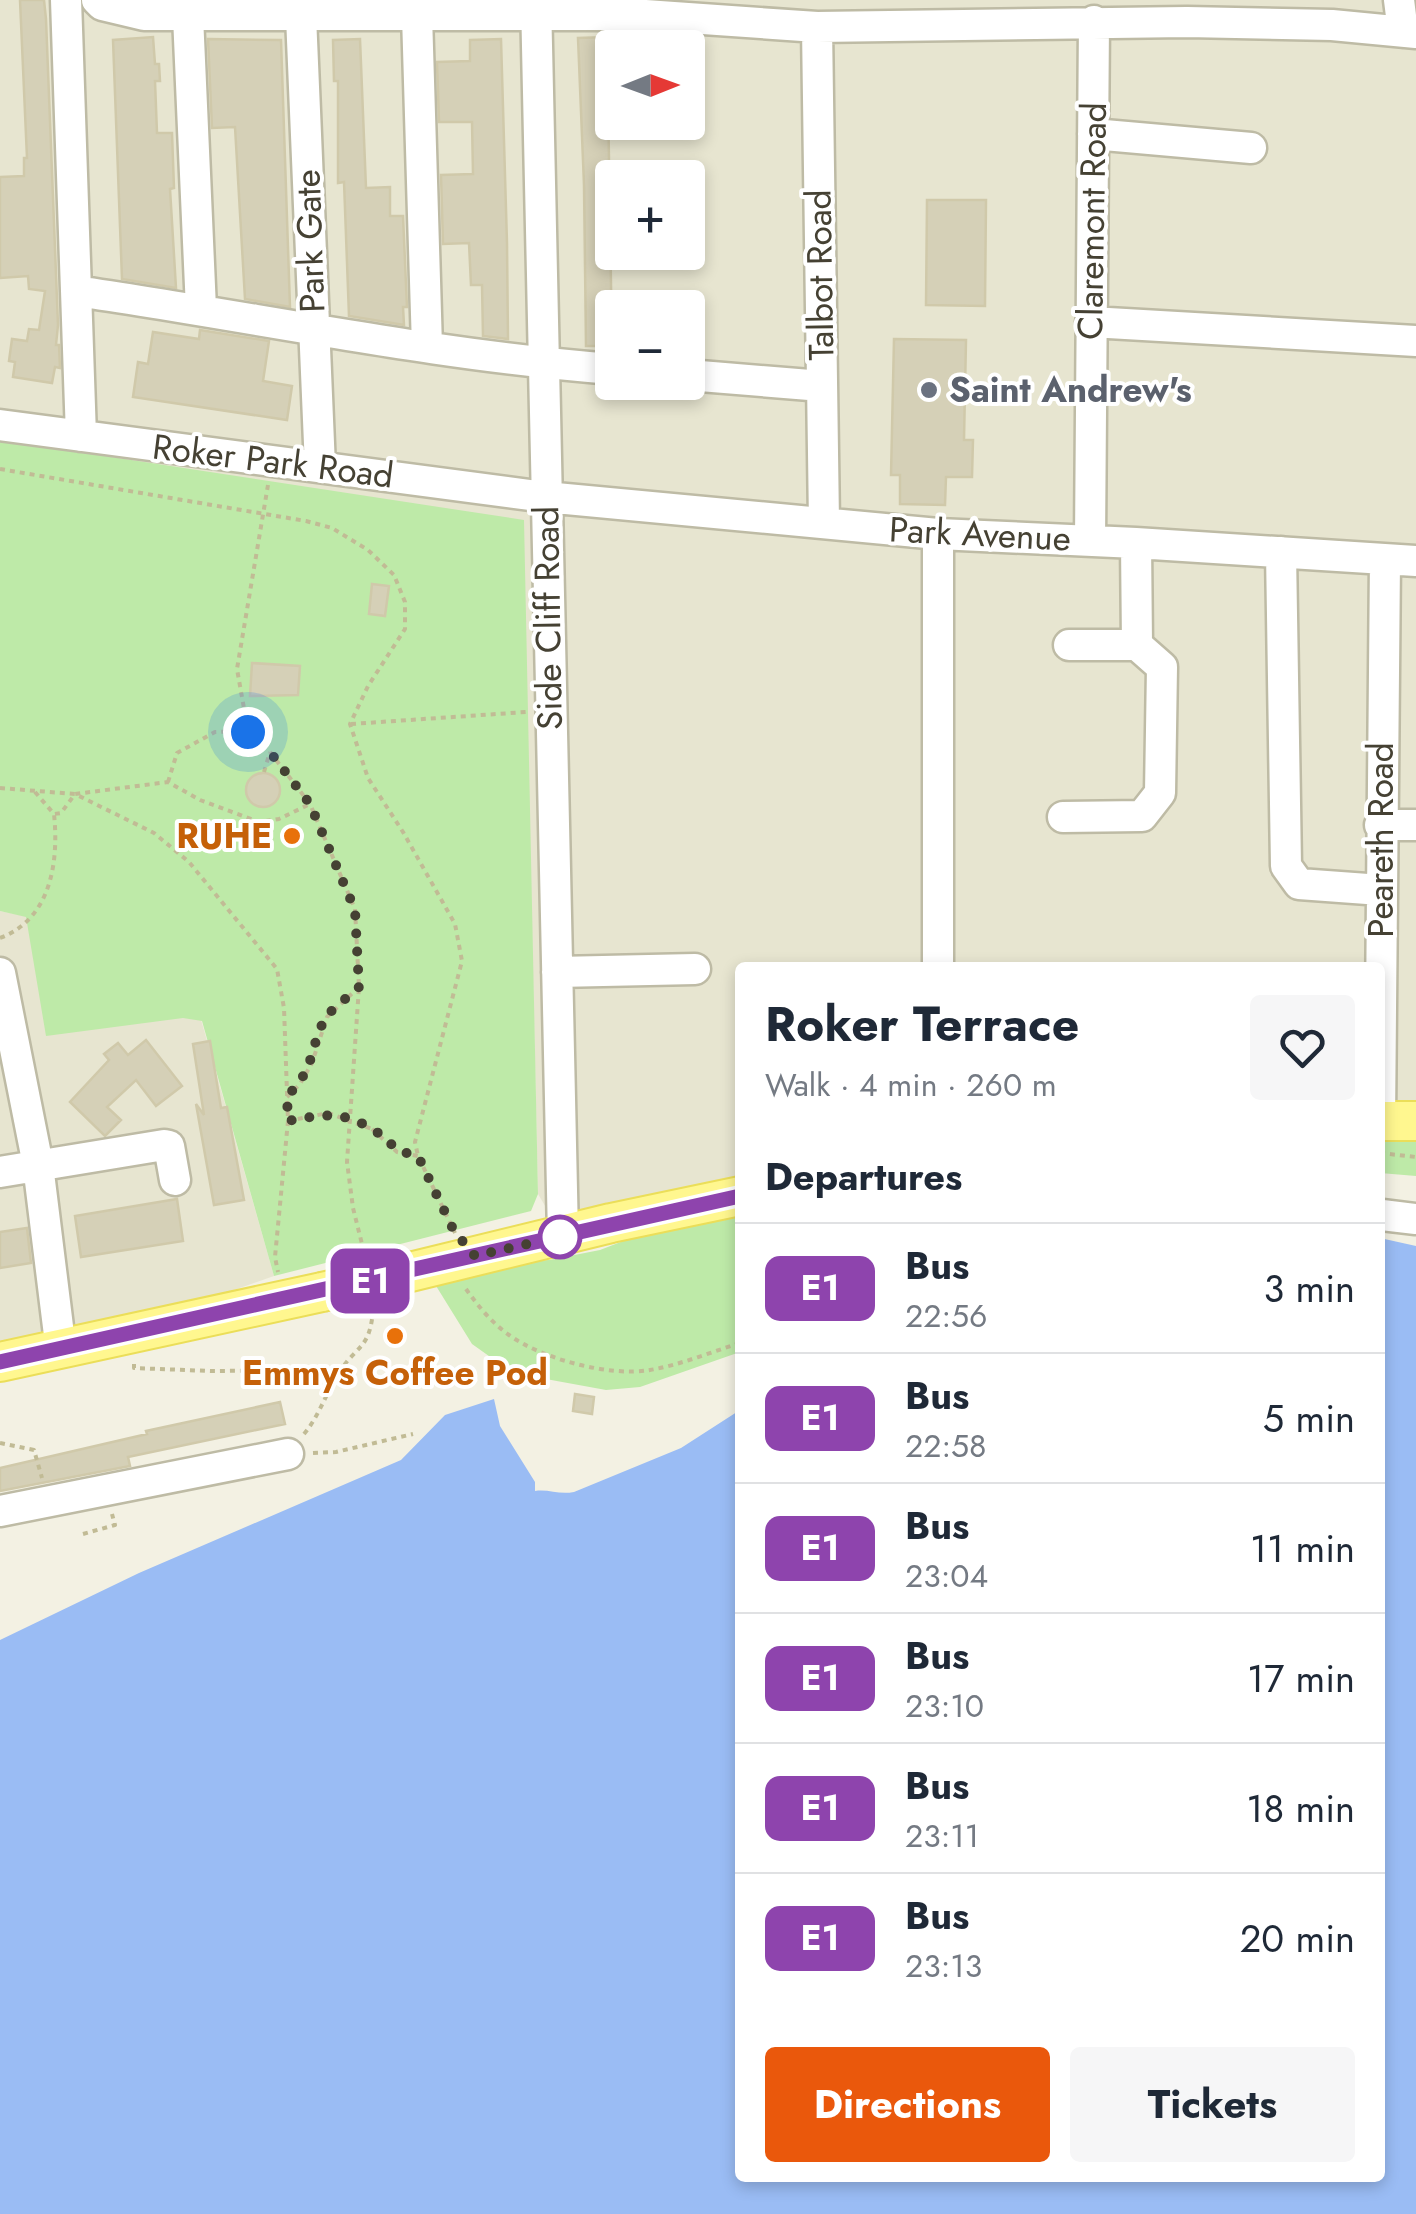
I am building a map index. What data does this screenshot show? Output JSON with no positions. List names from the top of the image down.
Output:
{
  "streets": {
    "street": [
      "Claremont Road",
      "Park Gate",
      "Talbot Road",
      "Roker Park Road",
      "Park Avenue",
      "Side Cliff Road",
      "Peareth Road"
    ]
  },
  "crossings": [
    ["Claremont Road", "Park Avenue"],
    ["Park Gate", "Roker Park Road"],
    ["Talbot Road", "Park Avenue"],
    ["Roker Park Road", "Park Avenue"],
    ["Roker Park Road", "Side Cliff Road"],
    ["Park Avenue", "Side Cliff Road"],
    ["Park Avenue", "Peareth Road"]
  ],
  "places": ["Saint Andrew's", "RUHE", "Emmys Coffee Pod"],
  "lines": ["bus line E1"],
  "north": "right",
  "page": {
    "on_map": "E1",
    "map_buttons": ["+", "−"],
    "heading": [
      ["Roker Terrace", "Walk · 4 min · 260 m"],
      "Departures"
    ],
    "list": [
      {
        "mark": "E1",
        "name": "Bus",
        "note": "22:56",
        "value": "3 min"
      },
      {
        "mark": "E1",
        "name": "Bus",
        "note": "22:58",
        "value": "5 min"
      },
      {
        "mark": "E1",
        "name": "Bus",
        "note": "23:04",
        "value": "11 min"
      },
      {
        "mark": "E1",
        "name": "Bus",
        "note": "23:10",
        "value": "17 min"
      },
      {
        "mark": "E1",
        "name": "Bus",
        "note": "23:11",
        "value": "18 min"
      },
      {
        "mark": "E1",
        "name": "Bus",
        "note": "23:13",
        "value": "20 min"
      }
    ],
    "buttons": ["Directions", "Tickets"]
  }
}
